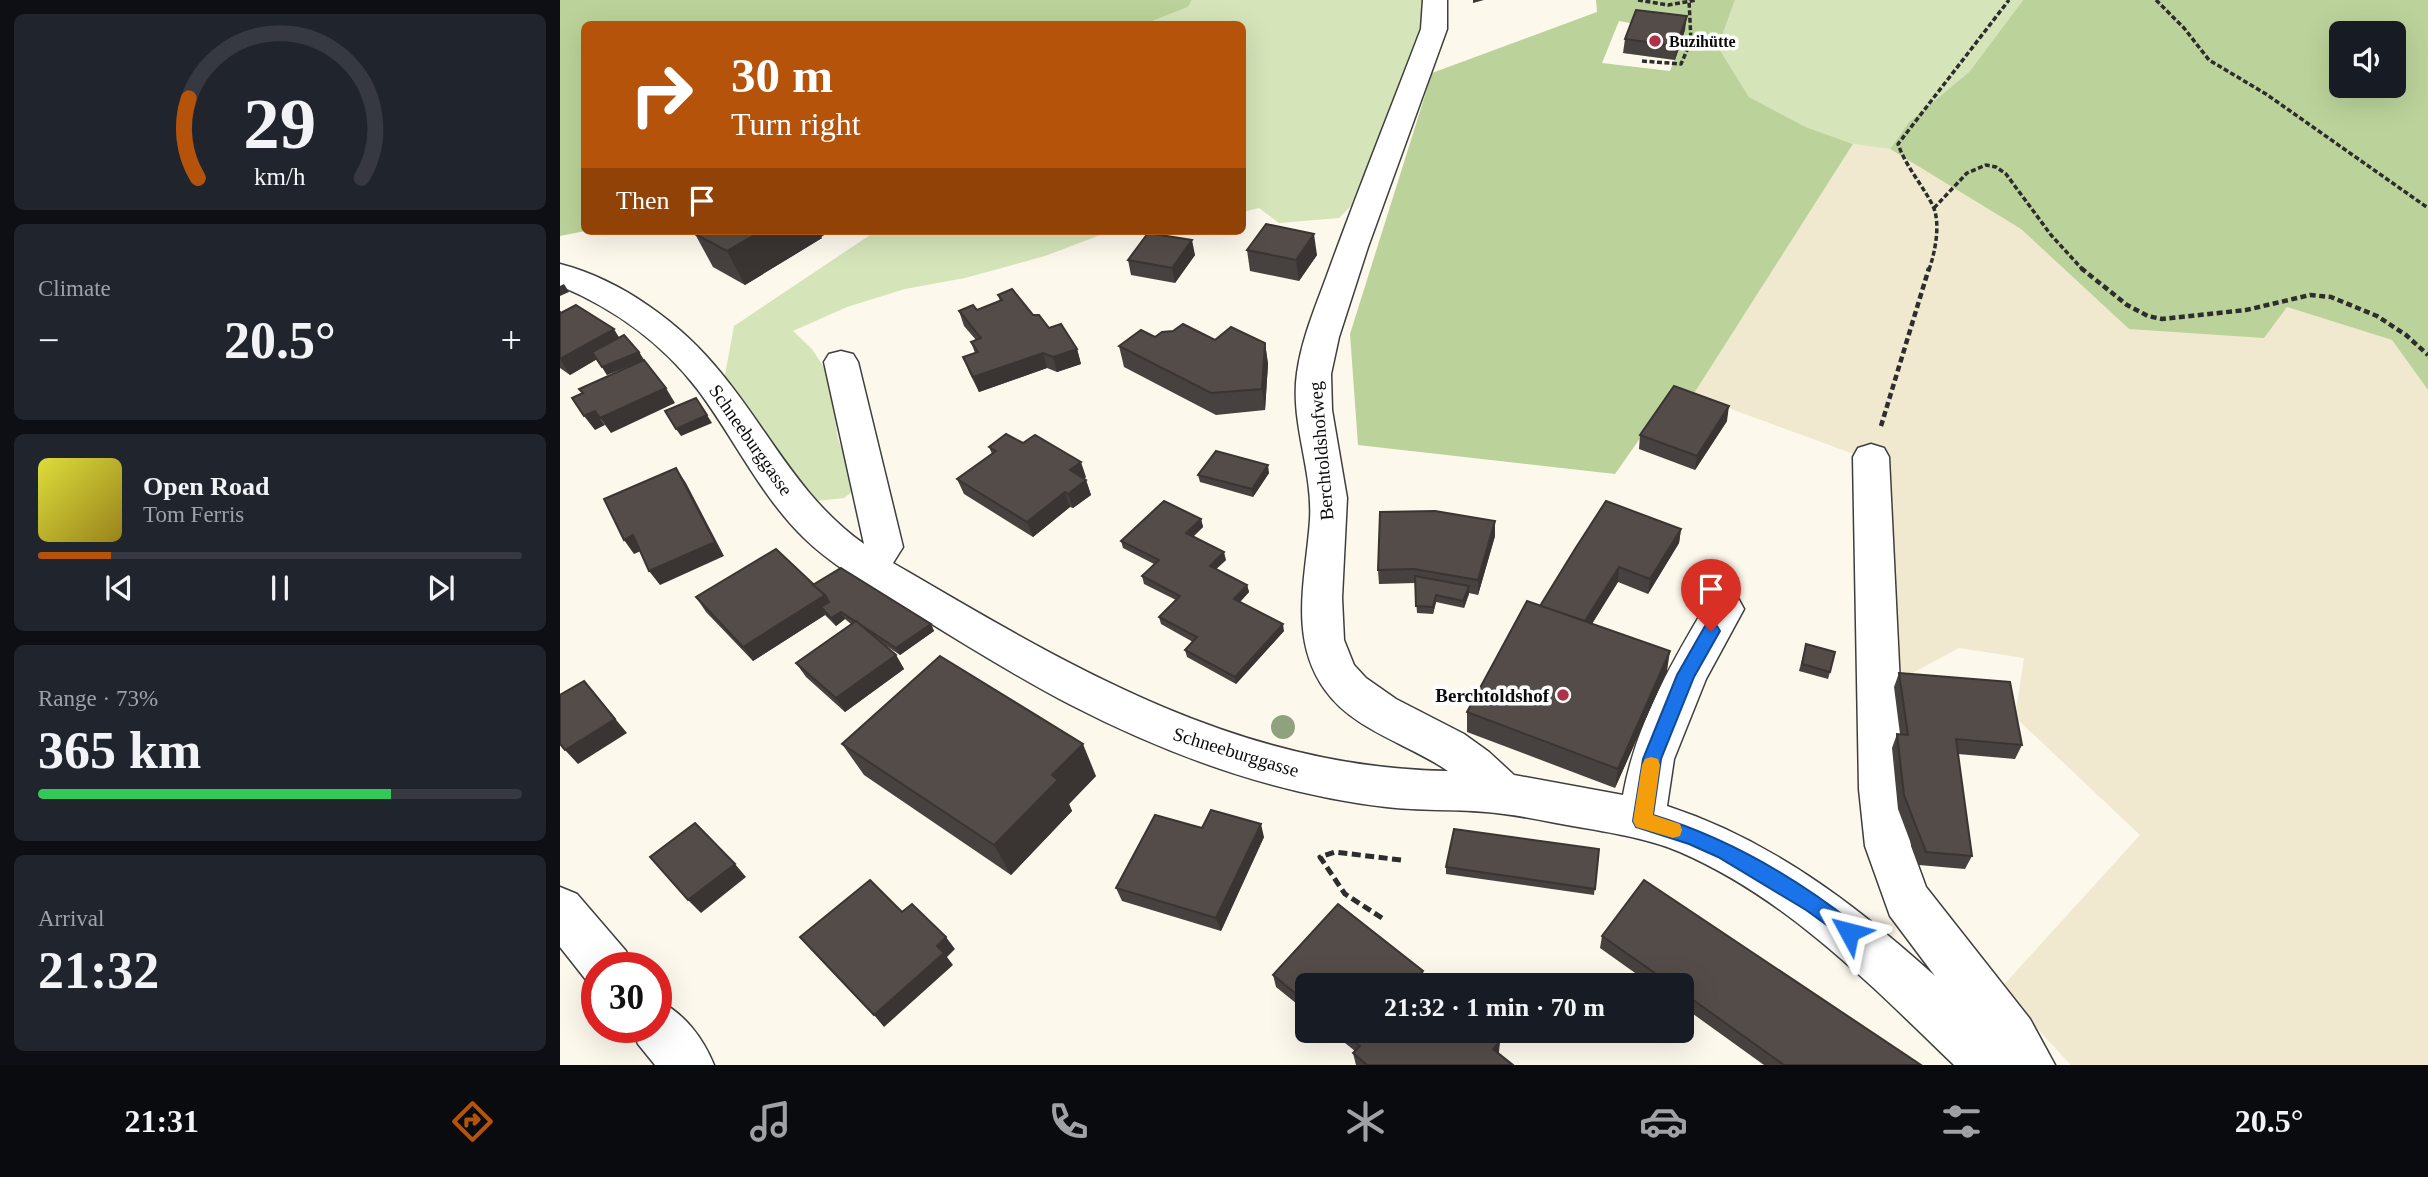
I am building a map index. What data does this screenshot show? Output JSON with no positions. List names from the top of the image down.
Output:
{
  "streets": {
    "street": ["Schneeburggasse", "Berchtoldshofweg"]
  },
  "crossings": [
    ["Schneeburggasse", "Berchtoldshofweg"]
  ],
  "places": ["Buzihütte", "Berchtoldshof"],
  "page": {
    "turn": ["30 m", "Turn right"],
    "then": "Then",
    "tile": [
      "Climate",
      ["Range · 73%", "365 km"],
      ["Arrival", "21:32"]
    ],
    "heat": ["−", "20.5°", "+"],
    "song": ["Open Road", "Tom Ferris"],
    "limit": "30",
    "trip": "21:32 · 1 min · 70 m",
    "tabs": ["21:31", "20.5°"],
    "gauge": ["29", "km/h"]
  }
}
